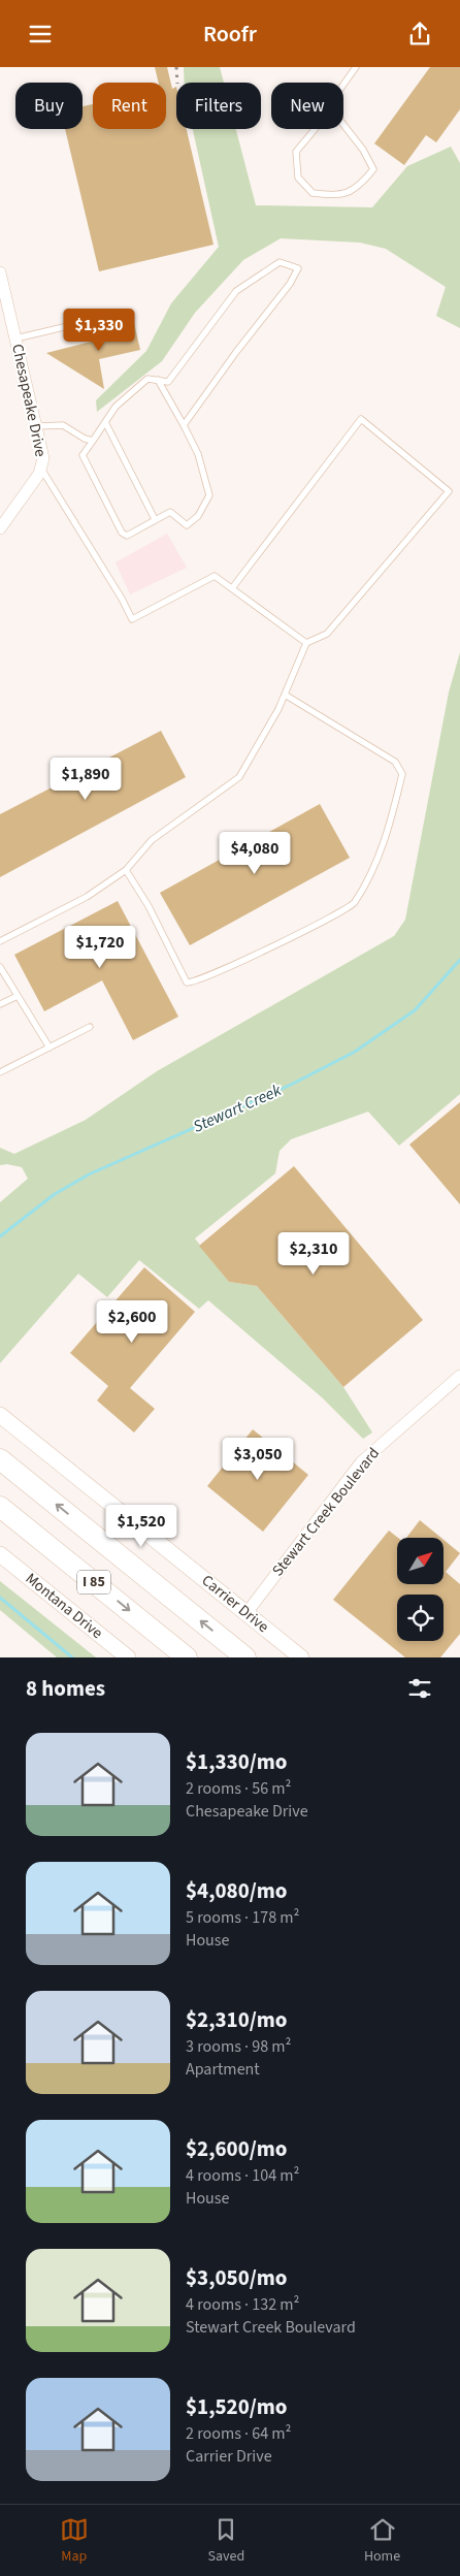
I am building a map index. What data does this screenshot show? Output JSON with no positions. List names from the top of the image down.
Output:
{
  "streets": {
    "highway": ["I 85"],
    "street": [
      "Chesapeake Drive",
      "Stewart Creek Boulevard",
      "Carrier Drive",
      "Montana Drive"
    ]
  },
  "crossings": [
    ["Stewart Creek Boulevard", "Carrier Drive"]
  ],
  "water": ["Stewart Creek"],
  "north": "top right",
  "page": {
    "header": "Roofr",
    "chip": [
      "Buy",
      "Rent",
      "Filters",
      "New"
    ],
    "price": [
      "$1,330",
      "$1,890",
      "$4,080",
      "$1,720",
      "$2,310",
      "$2,600",
      "$3,050",
      "$1,520"
    ],
    "heading": "8 homes",
    "list": [
      {
        "name": "$1,330/mo",
        "note": "2 rooms · 56 m² · Chesapeake Drive"
      },
      {
        "name": "$4,080/mo",
        "note": "5 rooms · 178 m² · House"
      },
      {
        "name": "$2,310/mo",
        "note": "3 rooms · 98 m² · Apartment"
      },
      {
        "name": "$2,600/mo",
        "note": "4 rooms · 104 m² · House"
      },
      {
        "name": "$3,050/mo",
        "note": "4 rooms · 132 m² · Stewart Creek Boulevard"
      },
      {
        "name": "$1,520/mo",
        "note": "2 rooms · 64 m² · Carrier Drive"
      }
    ],
    "tabs": ["Map", "Saved", "Home"]
  }
}
